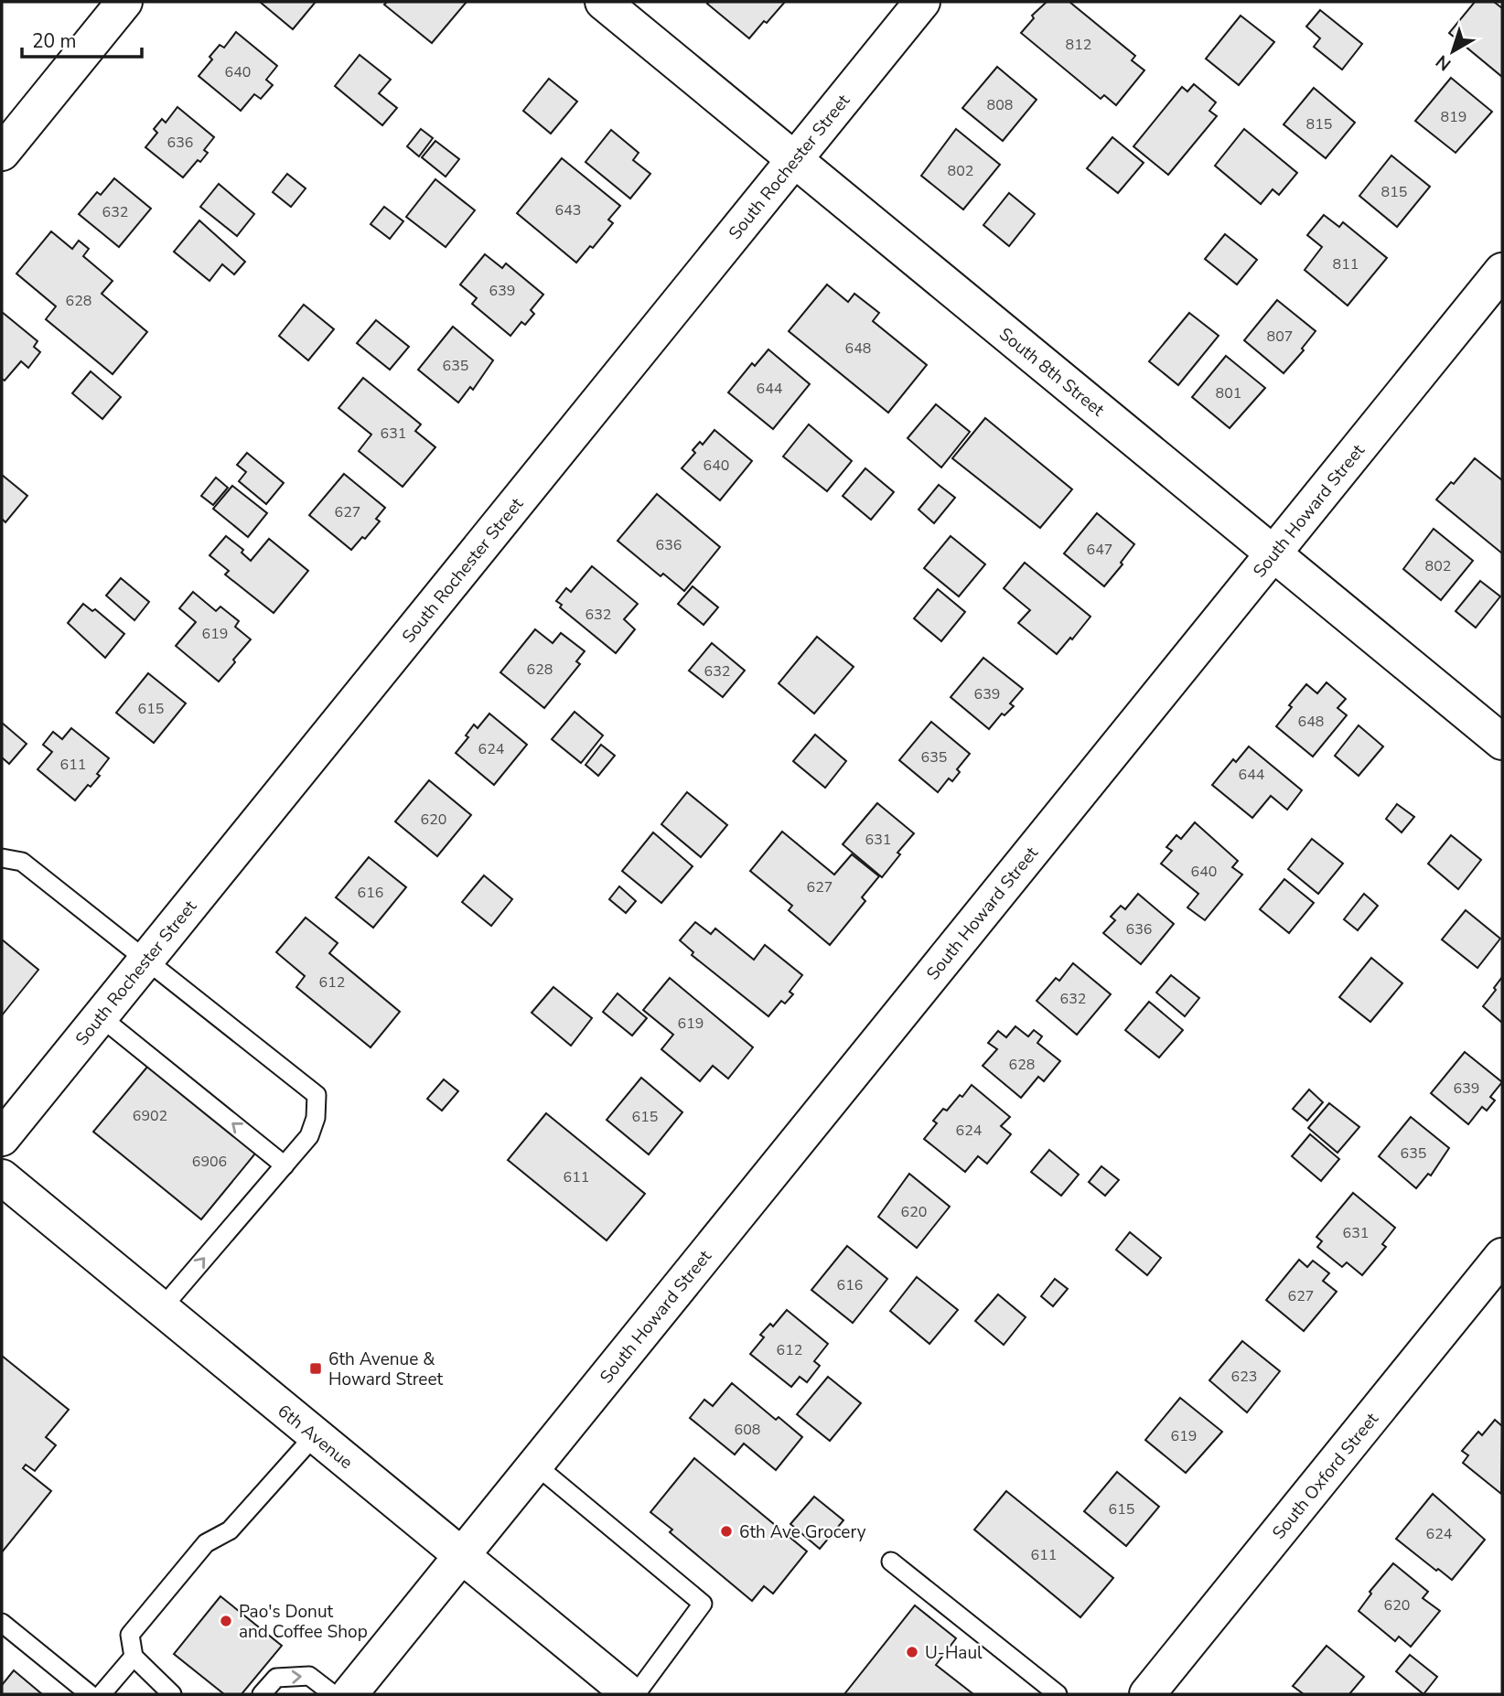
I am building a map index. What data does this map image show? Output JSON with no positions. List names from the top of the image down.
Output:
{
  "streets": {
    "street": [
      "South Rochester Street",
      "South 8th Street",
      "South Howard Street",
      "6th Avenue",
      "South Oxford Street"
    ]
  },
  "crossings": [
    ["South Rochester Street", "South 8th Street"],
    ["South 8th Street", "South Howard Street"],
    ["South Howard Street", "6th Avenue"]
  ],
  "places": {
    "transit": ["6th Avenue & Howard Street"],
    "other": ["6th Ave Grocery", "Pao's Donut and Coffee Shop", "U-Haul"]
  },
  "house_numbers": [
    "812",
    "640",
    "808",
    "819",
    "815",
    "636",
    "802",
    "815",
    "643",
    "632",
    "811",
    "639",
    "628",
    "807",
    "648",
    "635",
    "644",
    "801",
    "631",
    "640",
    "627",
    "636",
    "647",
    "802",
    "632",
    "619",
    "628",
    "632",
    "639",
    "615",
    "648",
    "624",
    "635",
    "611",
    "644",
    "620",
    "631",
    "640",
    "627",
    "616",
    "636",
    "612",
    "632",
    "619",
    "628",
    "639",
    "6902",
    "615",
    "624",
    "635",
    "6906",
    "611",
    "620",
    "631",
    "616",
    "627",
    "612",
    "623",
    "608",
    "619",
    "615",
    "624",
    "611",
    "620"
  ],
  "scale_bar": "20 m",
  "north": "bottom left"
}
